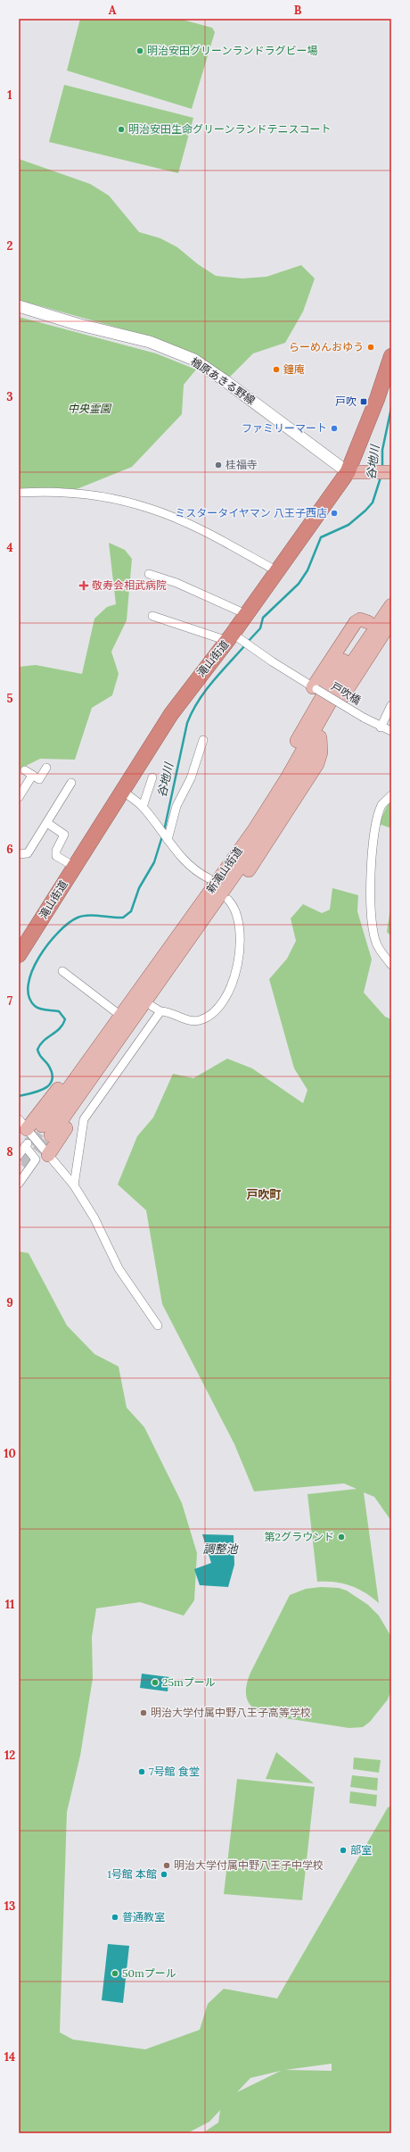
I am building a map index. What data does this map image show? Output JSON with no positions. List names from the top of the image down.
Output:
{
  "streets": {
    "highway": ["滝山街道"],
    "main road": ["楢原あきる野線", "新滝山街道"],
    "street": ["戸吹橋"]
  },
  "crossings": [
    ["楢原あきる野線", "滝山街道"],
    ["滝山街道", "戸吹橋"]
  ],
  "districts": ["戸吹町"],
  "water": ["谷地川", "調整池"],
  "parks": ["中央霊園"],
  "places": {
    "other": [
      "明治安田グリーンランドラグビー場",
      "明治安田生命グリーンランドテニスコート",
      "らーめんおゆう",
      "鐘庵",
      "ファミリーマート",
      "桂福寺",
      "ミスタータイヤマン 八王子西店",
      "第2グラウンド",
      "25mプール",
      "明治大学付属中野八王子高等学校",
      "7号館 食堂",
      "部室",
      "明治大学付属中野八王子中学校",
      "1号館 本館",
      "普通教室",
      "50mプール"
    ],
    "transit": ["戸吹"],
    "health": ["敬寿会相武病院"]
  },
  "grid": {
    "columns": ["A", "B"],
    "rows": [
      "1",
      "2",
      "3",
      "4",
      "5",
      "6",
      "7",
      "8",
      "9",
      "10",
      "11",
      "12",
      "13",
      "14"
    ]
  }
}
